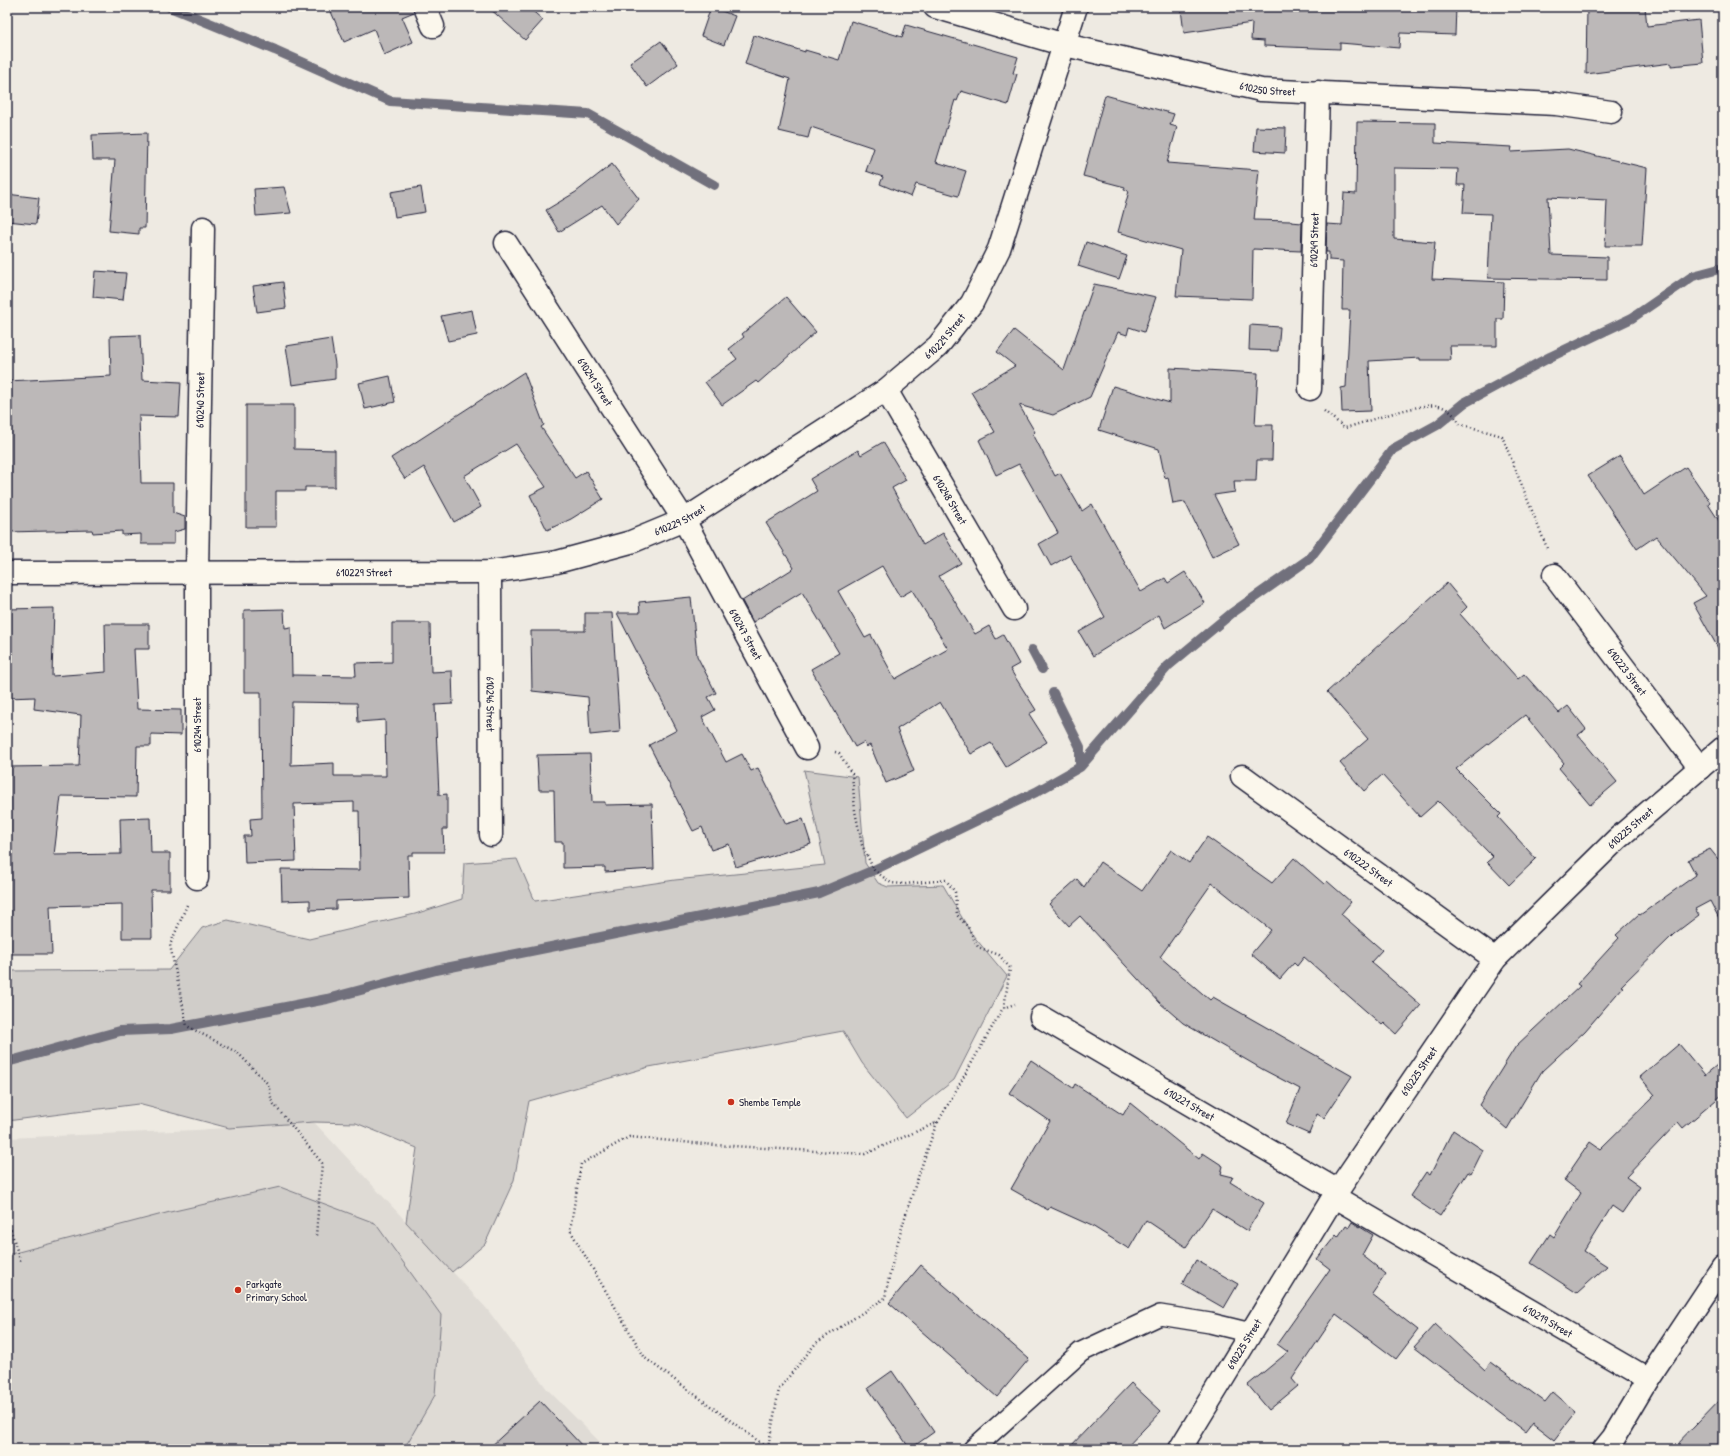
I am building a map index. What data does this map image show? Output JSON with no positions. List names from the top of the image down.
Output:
{
  "streets": {
    "street": [
      "610250 Street",
      "610249 Street",
      "610229 Street",
      "610241 Street",
      "610240 Street",
      "610248 Street",
      "610247 Street",
      "610223 Street",
      "610246 Street",
      "610244 Street",
      "610225 Street",
      "610222 Street",
      "610221 Street",
      "610219 Street"
    ]
  },
  "crossings": [
    ["610250 Street", "610249 Street"],
    ["610250 Street", "610229 Street"],
    ["610229 Street", "610241 Street"],
    ["610229 Street", "610240 Street"],
    ["610229 Street", "610248 Street"],
    ["610229 Street", "610247 Street"],
    ["610229 Street", "610246 Street"],
    ["610229 Street", "610244 Street"],
    ["610241 Street", "610247 Street"],
    ["610240 Street", "610244 Street"],
    ["610223 Street", "610225 Street"],
    ["610225 Street", "610222 Street"],
    ["610225 Street", "610221 Street"],
    ["610225 Street", "610219 Street"],
    ["610221 Street", "610219 Street"]
  ],
  "places": ["Shembe Temple", "Parkgate Primary School"]
}
